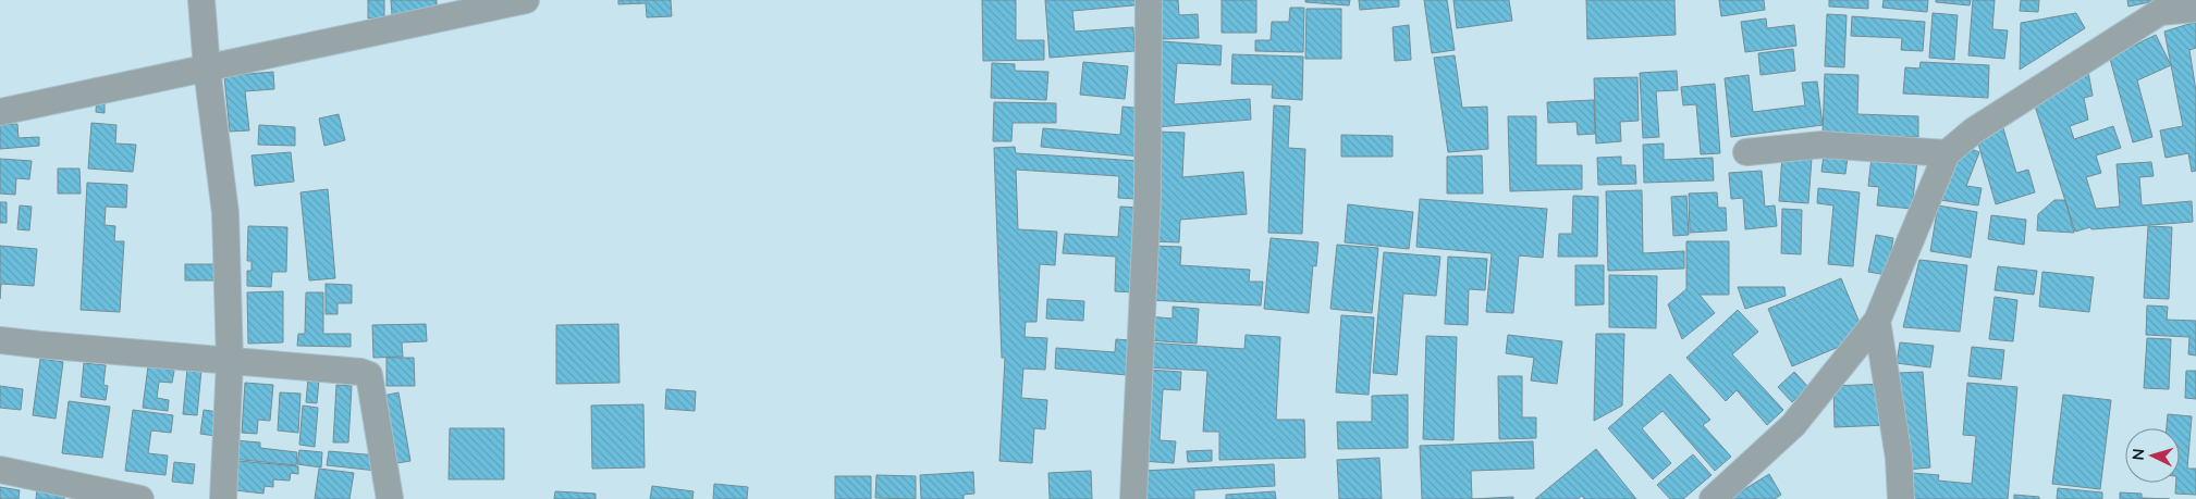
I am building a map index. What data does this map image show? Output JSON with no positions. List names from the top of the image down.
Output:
{
  "north": "left"
}
